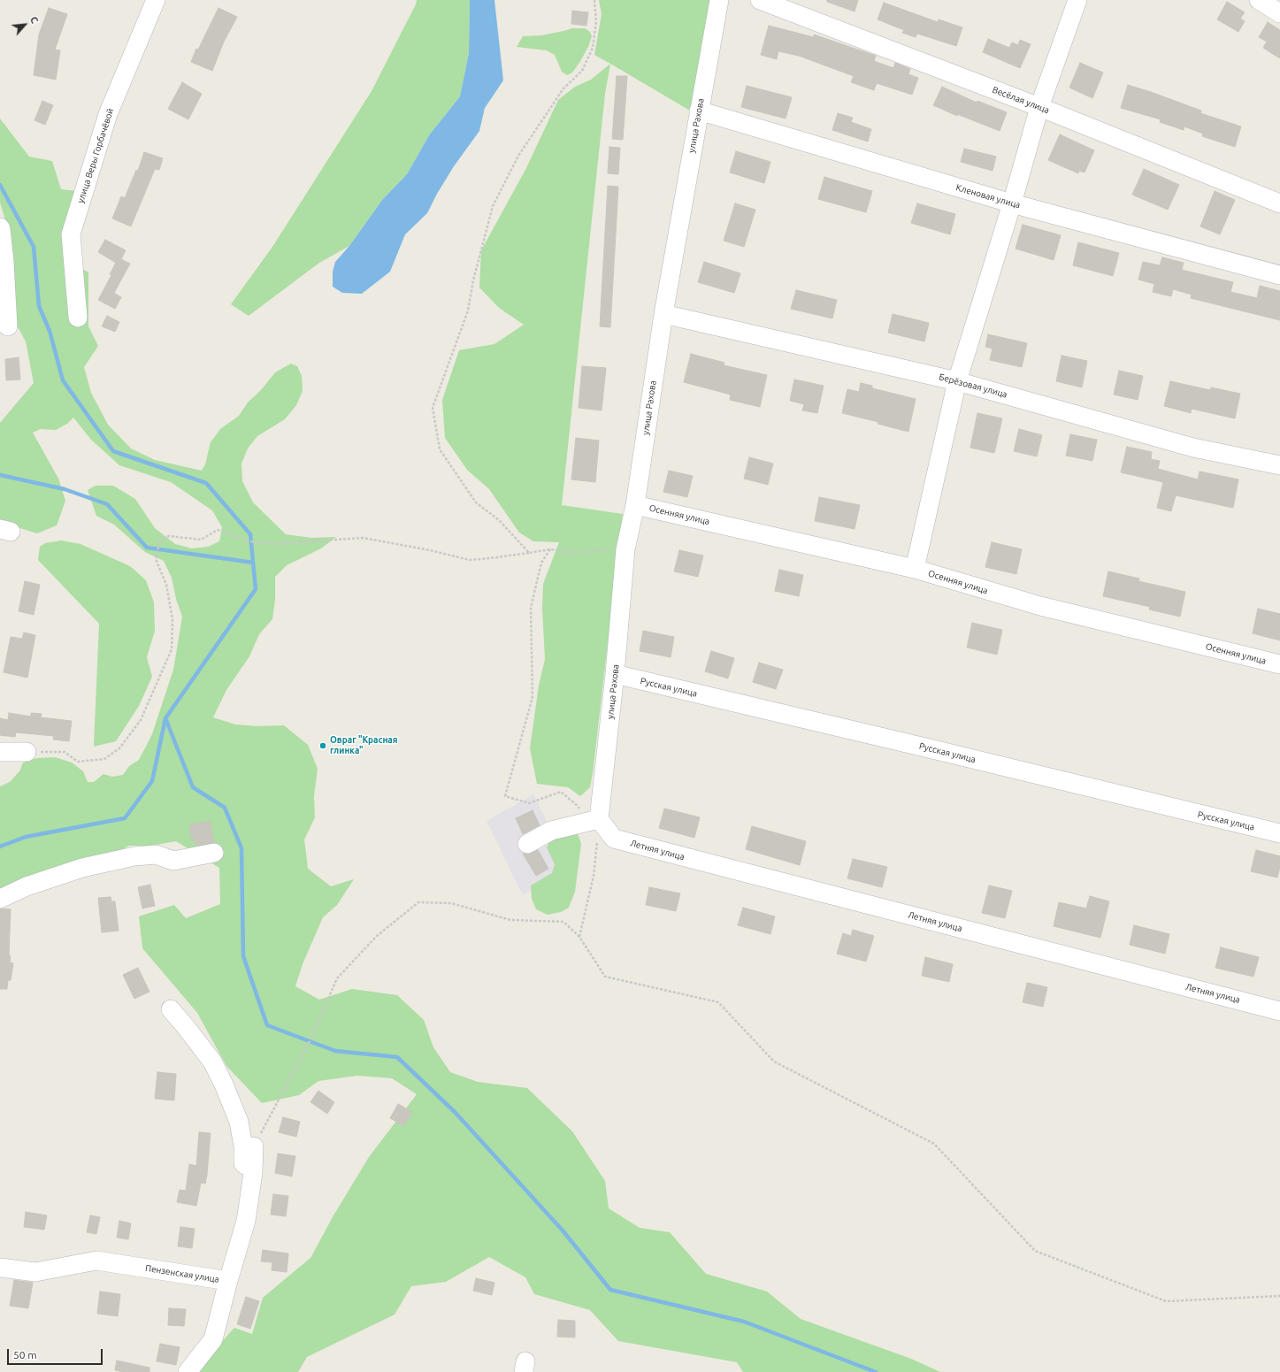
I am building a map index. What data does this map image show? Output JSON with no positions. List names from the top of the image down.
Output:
{
  "streets": {
    "street": [
      "Весёлая улица",
      "улица Рахова",
      "улица Веры Горбачёвой",
      "Кленовая улица",
      "Берёзовая улица",
      "Осенняя улица",
      "Русская улица",
      "Летняя улица",
      "Пензенская улица"
    ]
  },
  "crossings": [
    ["улица Рахова", "Кленовая улица"],
    ["улица Рахова", "Берёзовая улица"],
    ["улица Рахова", "Осенняя улица"],
    ["улица Рахова", "Русская улица"],
    ["улица Рахова", "Летняя улица"]
  ],
  "places": ["Овраг \"Красная глинка\""],
  "scale_bar": "50 m",
  "north": "top right"
}
